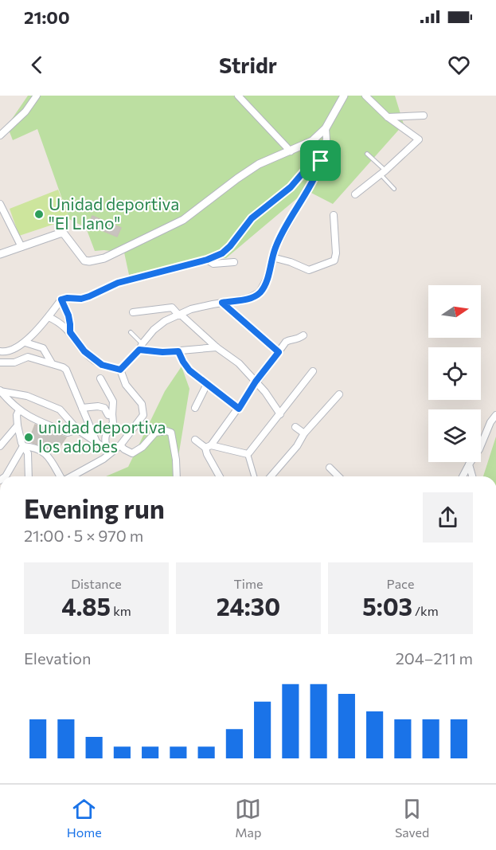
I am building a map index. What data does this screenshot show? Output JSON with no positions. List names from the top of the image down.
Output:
{
  "places": ["Unidad deportiva \"El Llano\"", "unidad deportiva los adobes"],
  "north": "right",
  "page": {
    "status": "21:00",
    "header": "Stridr",
    "heading": ["Evening run", "21:00 · 5 × 970 m"],
    "stats": [
      ["Distance", "4.85 km"],
      ["Time", "24:30"],
      ["Pace", "5:03 /km"]
    ],
    "chart": ["Elevation", "204–211 m"],
    "tabs": ["Home", "Map", "Saved"]
  }
}
